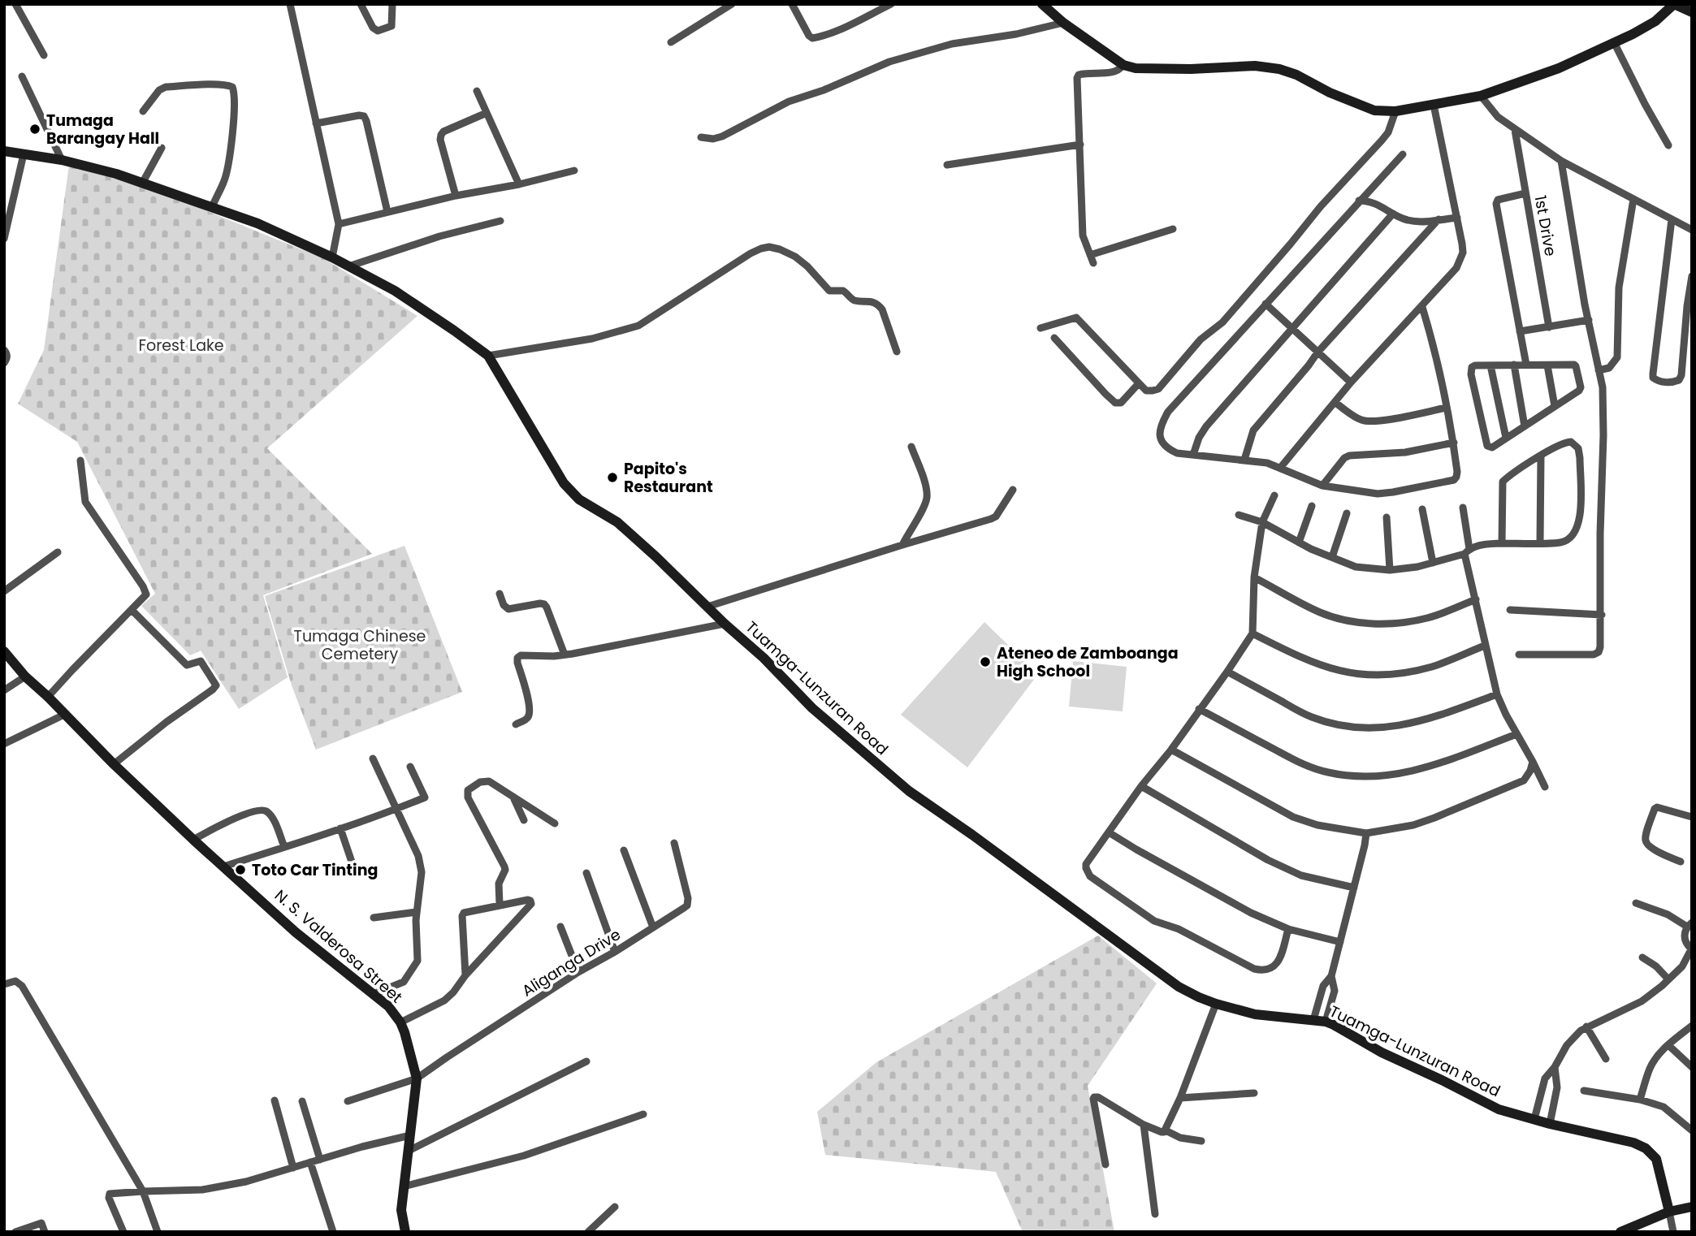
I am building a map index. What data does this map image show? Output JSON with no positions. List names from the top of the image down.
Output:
{
  "streets": {
    "street": [
      "1st Drive",
      "Tuamga-Lunzuran Road",
      "N. S. Valderosa Street",
      "Aliganga Drive"
    ]
  },
  "crossings": [
    ["N. S. Valderosa Street", "Aliganga Drive"]
  ],
  "parks": ["Forest Lake", "Tumaga Chinese Cemetery"],
  "places": [
    "Tumaga Barangay Hall",
    "Papito's Restaurant",
    "Ateneo de Zamboanga High School",
    "Toto Car Tinting"
  ]
}
